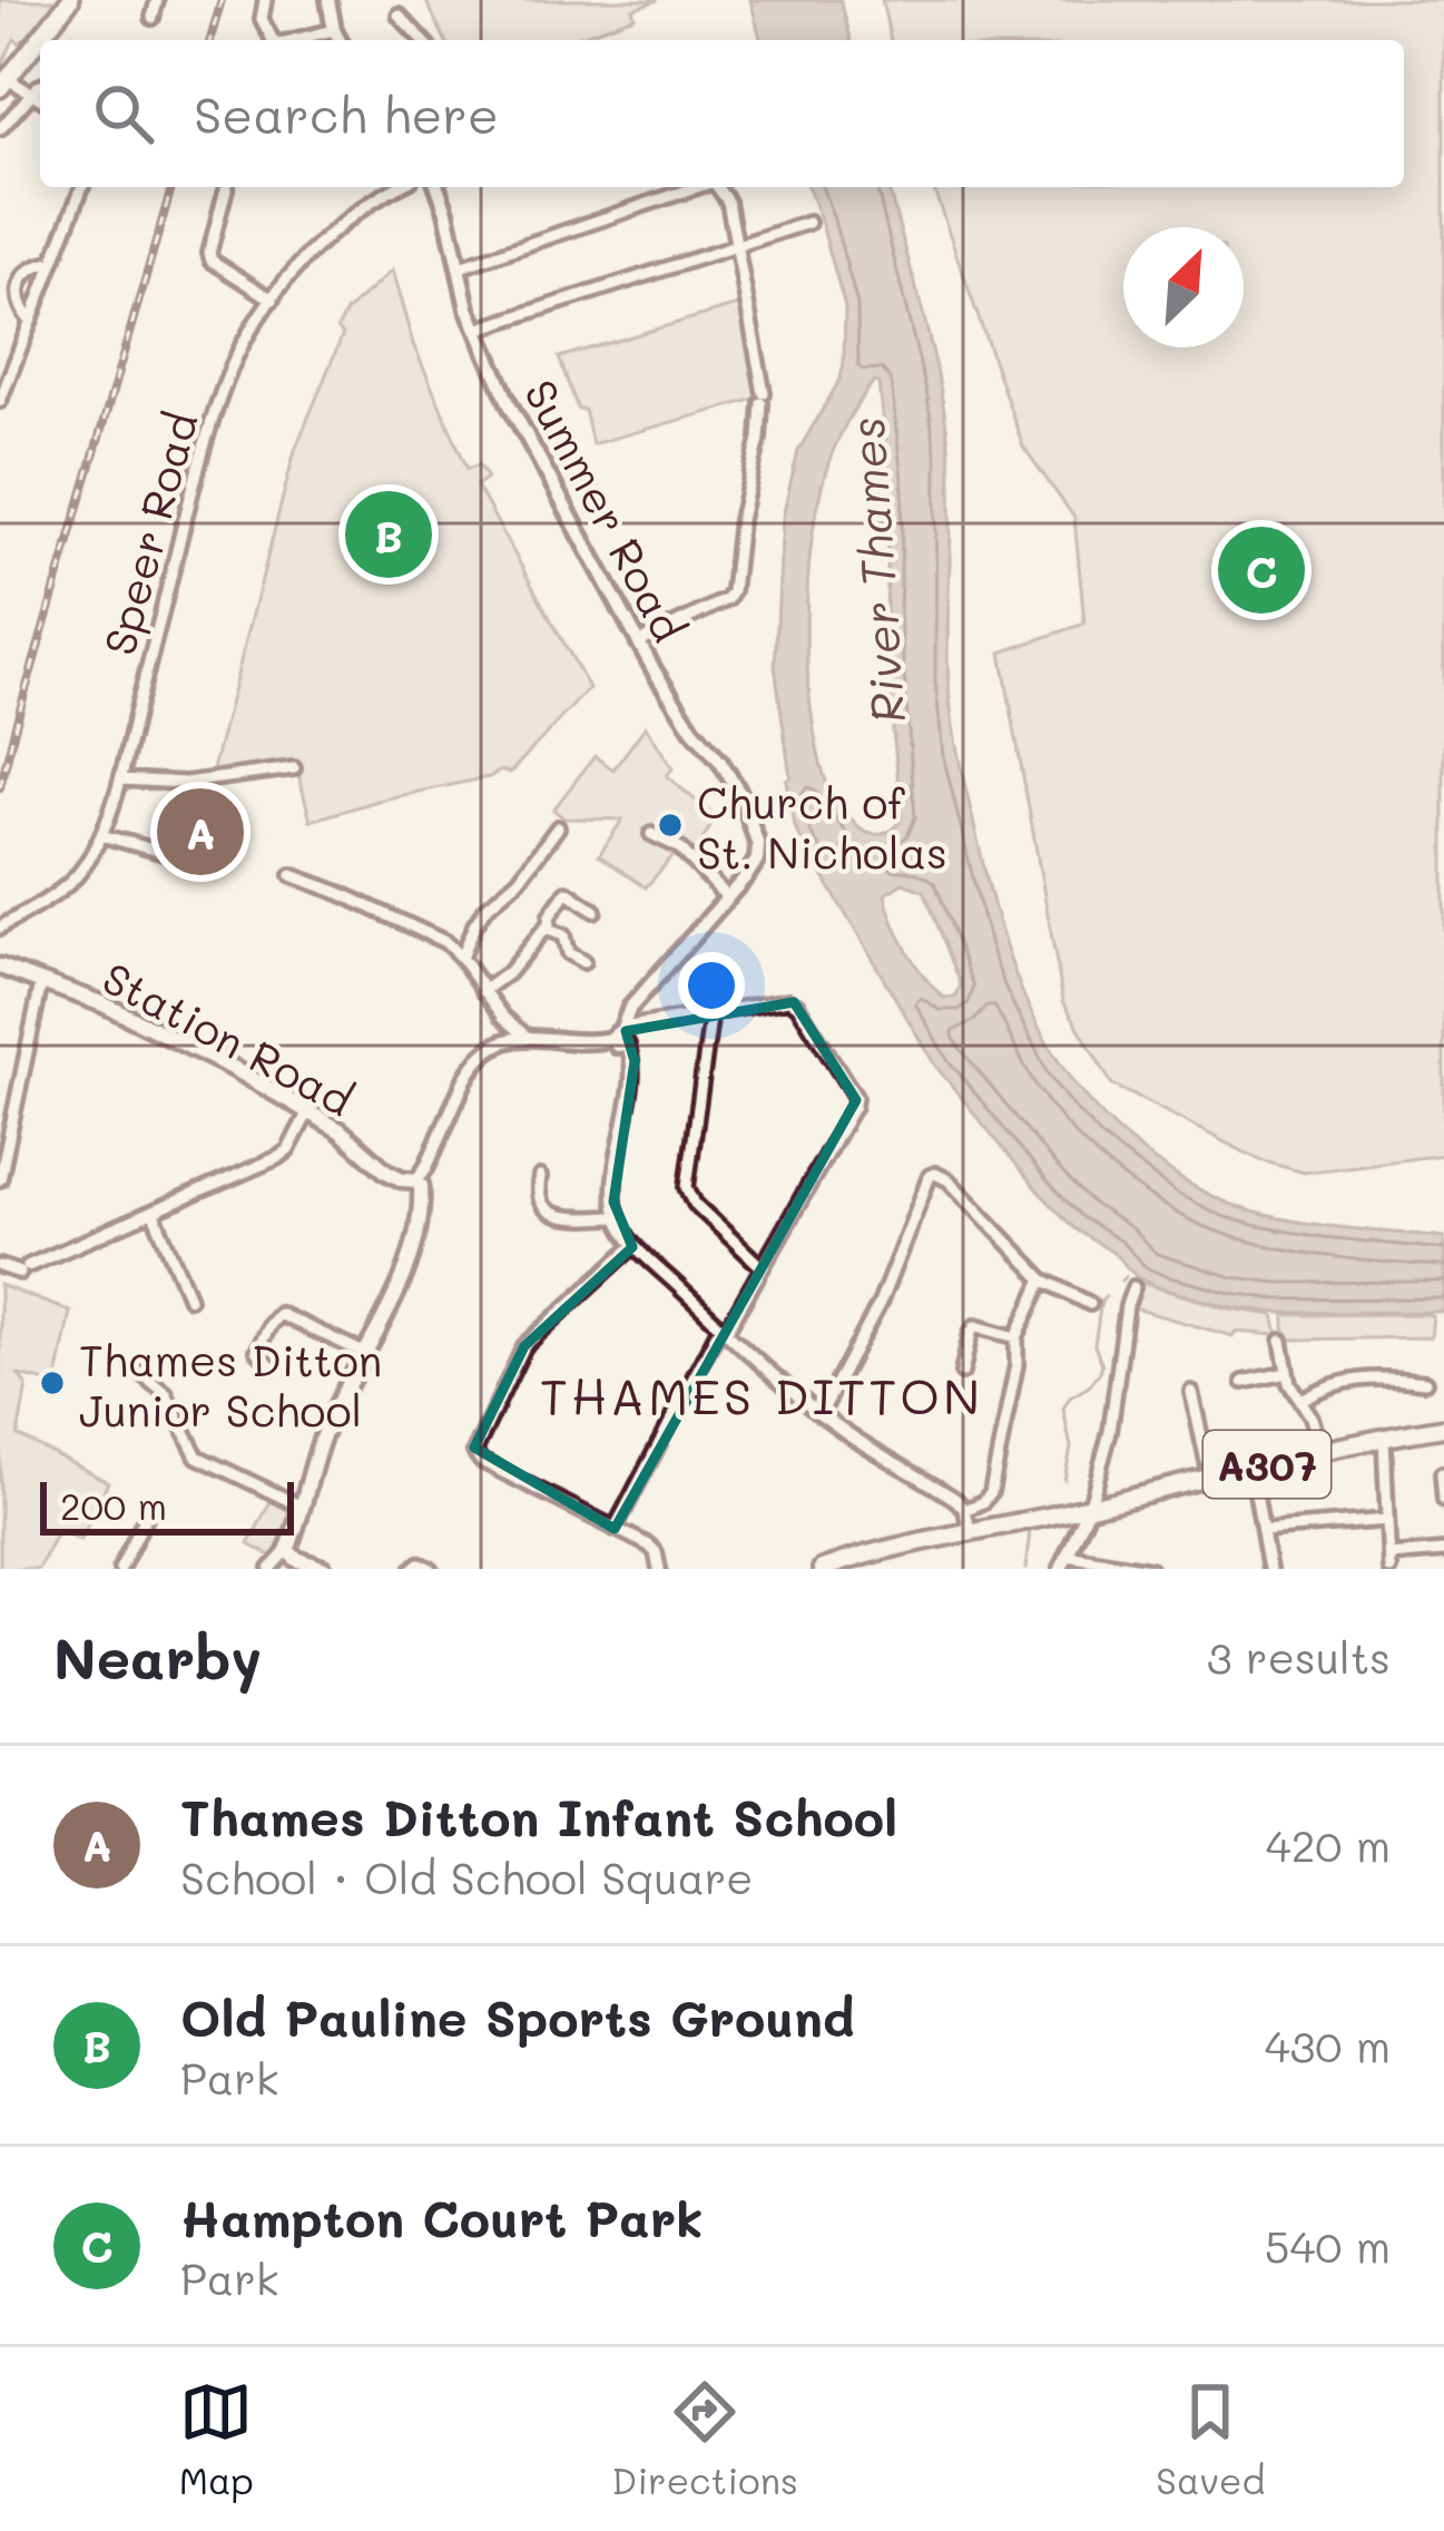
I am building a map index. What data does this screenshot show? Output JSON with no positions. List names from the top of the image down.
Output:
{
  "streets": {
    "main road": ["Station Road", "A307"],
    "street": ["Summer Road", "Speer Road"]
  },
  "districts": ["THAMES DITTON"],
  "water": ["River Thames"],
  "places": ["Church of St. Nicholas", "Thames Ditton Junior School"],
  "scale_bar": "200 m",
  "north": "top right",
  "page": {
    "search": "Search here",
    "pins": ["B", "C", "A"],
    "scale": "200 m",
    "heading": ["Nearby", "3 results"],
    "list": [
      {
        "mark": "A",
        "name": "Thames Ditton Infant School",
        "note": "School · Old School Square",
        "value": "420 m"
      },
      {
        "mark": "B",
        "name": "Old Pauline Sports Ground",
        "note": "Park",
        "value": "430 m"
      },
      {
        "mark": "C",
        "name": "Hampton Court Park",
        "note": "Park",
        "value": "540 m"
      }
    ],
    "nav": ["Map", "Directions", "Saved"]
  }
}
